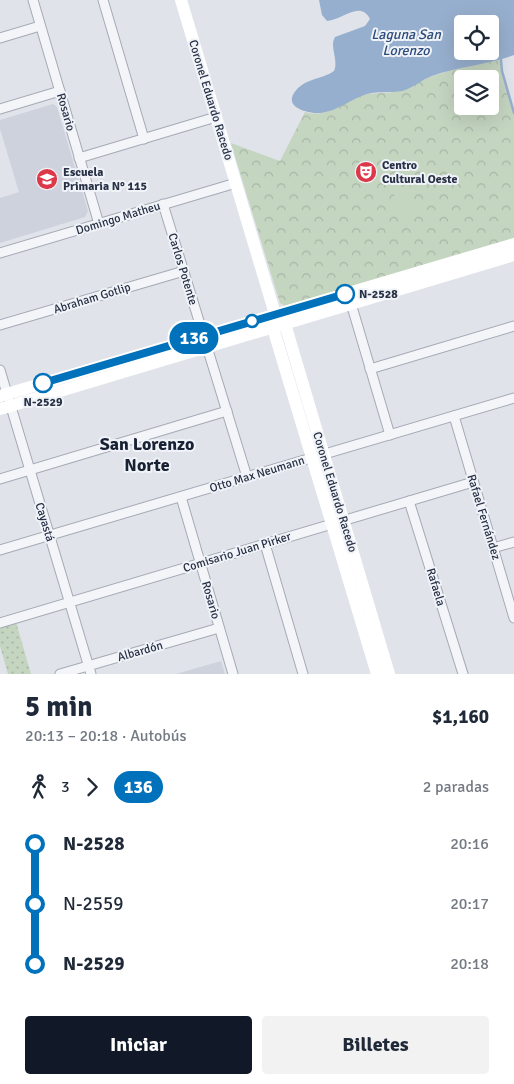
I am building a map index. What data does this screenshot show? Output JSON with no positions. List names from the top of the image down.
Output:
{
  "streets": {
    "street": [
      "Coronel Eduardo Racedo",
      "Rosario",
      "Domingo Matheu",
      "Carlos Potente",
      "Abraham Gotlip",
      "Otto Max Neumann",
      "Rafael Fernández",
      "Cayastá",
      "Comisario Juan Pirker",
      "Rafaela",
      "Albardón"
    ]
  },
  "crossings": [
    ["Coronel Eduardo Racedo", "Domingo Matheu"],
    ["Coronel Eduardo Racedo", "Otto Max Neumann"],
    ["Coronel Eduardo Racedo", "Comisario Juan Pirker"],
    ["Rosario", "Domingo Matheu"],
    ["Rosario", "Otto Max Neumann"],
    ["Rosario", "Comisario Juan Pirker"],
    ["Rosario", "Albardón"],
    ["Domingo Matheu", "Carlos Potente"],
    ["Carlos Potente", "Abraham Gotlip"],
    ["Carlos Potente", "Otto Max Neumann"],
    ["Otto Max Neumann", "Rafael Fernández"],
    ["Otto Max Neumann", "Cayastá"],
    ["Rafael Fernández", "Comisario Juan Pirker"],
    ["Cayastá", "Comisario Juan Pirker"],
    ["Cayastá", "Albardón"],
    ["Comisario Juan Pirker", "Rafaela"]
  ],
  "districts": ["San Lorenzo Norte"],
  "water": ["Laguna San Lorenzo"],
  "places": {
    "theatre": ["Centro Cultural Oeste"],
    "school or university": ["Escuela Primaria N° 115"],
    "other": ["N-2528", "N-2529"]
  },
  "lines": ["bus line 136"],
  "page": {
    "on_map": "136",
    "heading": ["5 min", "20:13 – 20:18 · Autobús", "$1,160"],
    "legs": ["3", "136", "2 paradas"],
    "list": [
      {
        "name": "N-2528",
        "value": "20:16"
      },
      {
        "name": "N-2559",
        "value": "20:17"
      },
      {
        "name": "N-2529",
        "value": "20:18"
      }
    ],
    "buttons": ["Iniciar", "Billetes"]
  }
}
